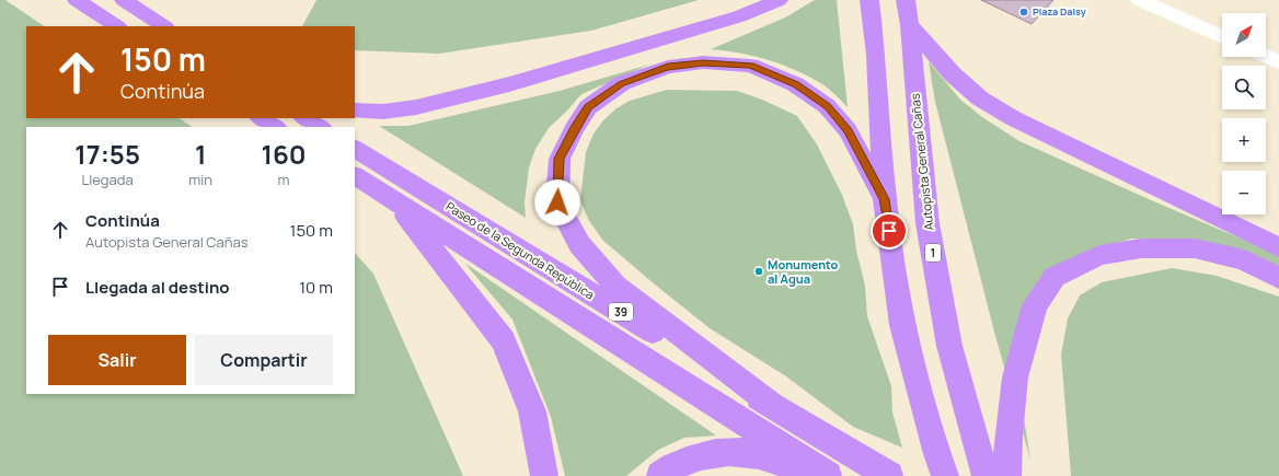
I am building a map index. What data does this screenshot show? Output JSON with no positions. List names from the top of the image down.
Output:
{
  "streets": {
    "highway": [
      "Autopista General Cañas",
      "Paseo de la Segunda República",
      "1",
      "39"
    ]
  },
  "places": ["Plaza Daisy", "Monumento al Agua"],
  "north": "top right",
  "page": {
    "map_buttons": ["+", "−"],
    "turn": ["150 m", "Continúa"],
    "eta": [
      "17:55",
      "Llegada",
      "1",
      "min",
      "160",
      "m"
    ],
    "list": [
      {
        "name": "Continúa",
        "note": "Autopista General Cañas",
        "value": "150 m"
      },
      {
        "name": "Llegada al destino",
        "value": "10 m"
      }
    ],
    "buttons": ["Salir", "Compartir"]
  }
}
